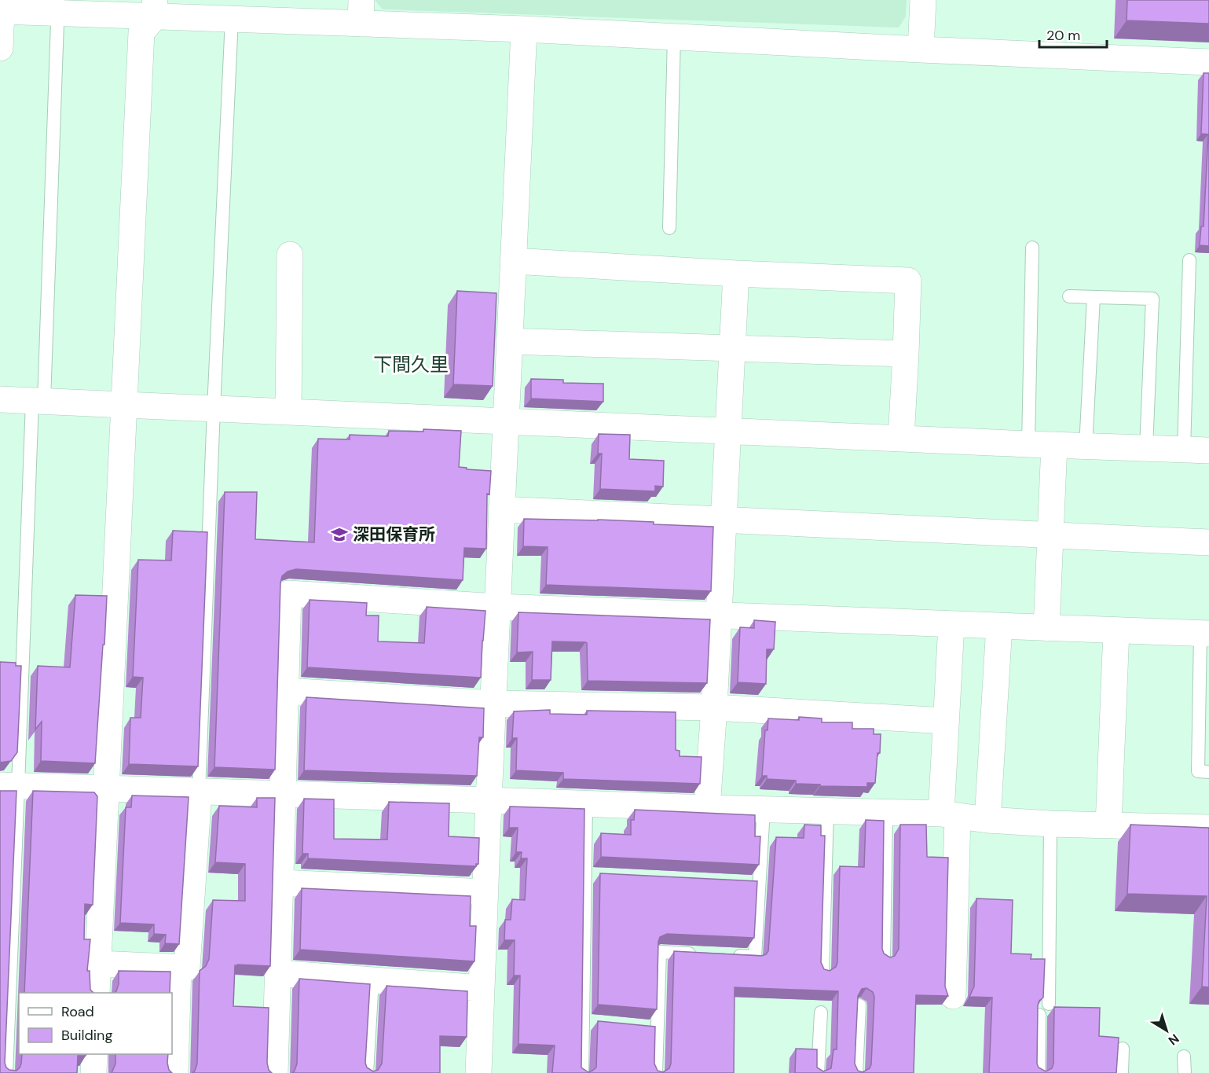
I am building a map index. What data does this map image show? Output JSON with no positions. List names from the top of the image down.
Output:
{
  "districts": ["下間久里"],
  "places": {
    "school or university": ["深田保育所"]
  },
  "legend": ["Road", "Building"],
  "scale_bar": "20 m",
  "north": "bottom right"
}
